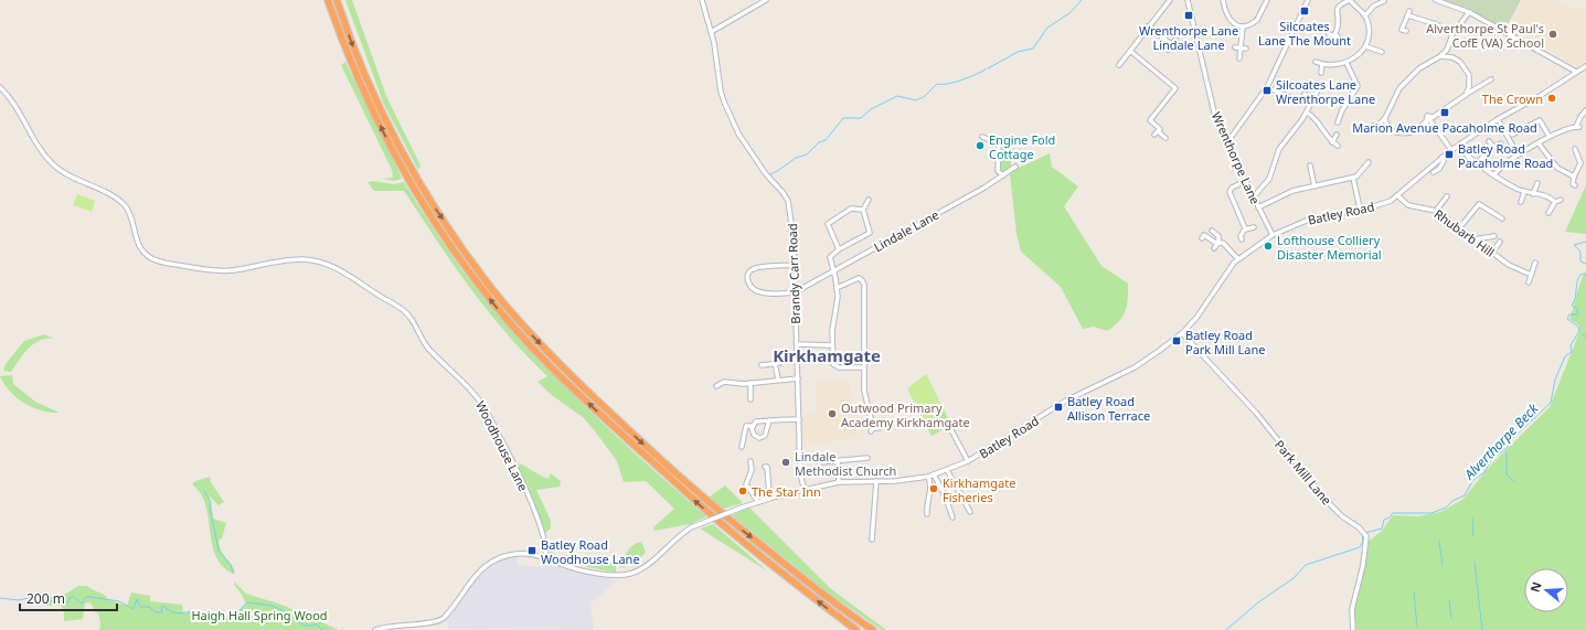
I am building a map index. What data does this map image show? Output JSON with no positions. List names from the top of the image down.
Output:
{
  "streets": {
    "street": [
      "Wrenthorpe Lane",
      "Batley Road",
      "Lindale Lane",
      "Rhubarb Hill",
      "Brandy Carr Road",
      "Woodhouse Lane",
      "Park Mill Lane"
    ]
  },
  "crossings": [
    ["Wrenthorpe Lane", "Batley Road"],
    ["Batley Road", "Brandy Carr Road"],
    ["Batley Road", "Woodhouse Lane"],
    ["Batley Road", "Park Mill Lane"],
    ["Lindale Lane", "Brandy Carr Road"]
  ],
  "districts": ["Kirkhamgate"],
  "water": ["Alverthorpe Beck"],
  "parks": ["Haigh Hall Spring Wood"],
  "places": {
    "transit": [
      "Silcoates Lane The Mount",
      "Wrenthorpe Lane Lindale Lane",
      "Silcoates Lane Wrenthorpe Lane",
      "Marion Avenue Pacaholme Road",
      "Batley Road Pacaholme Road",
      "Batley Road Park Mill Lane",
      "Batley Road Allison Terrace",
      "Batley Road Woodhouse Lane"
    ],
    "other": [
      "Alverthorpe St Paul's CofE (VA) School",
      "The Crown",
      "Engine Fold Cottage",
      "Lofthouse Colliery Disaster Memorial",
      "Outwood Primary Academy Kirkhamgate",
      "Lindale Methodist Church",
      "Kirkhamgate Fisheries",
      "The Star Inn"
    ]
  },
  "scale_bar": "200 m",
  "north": "left"
}
